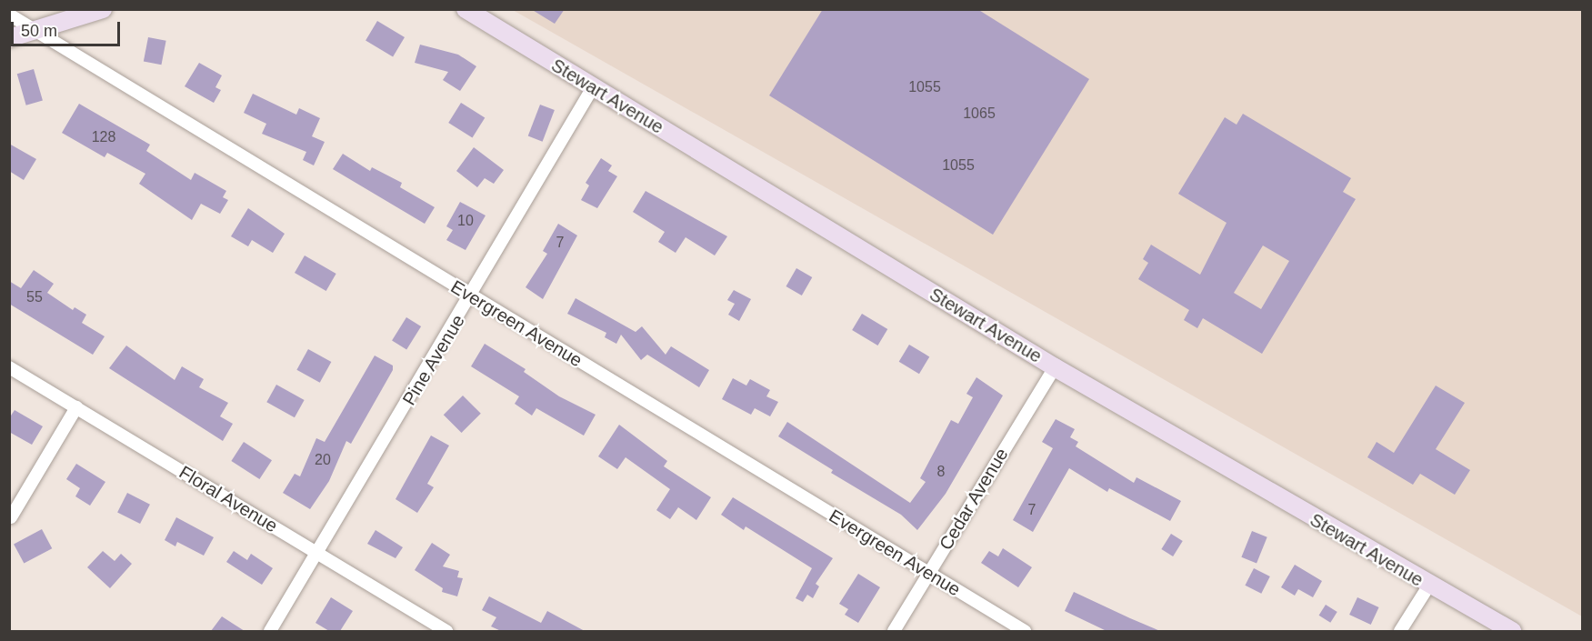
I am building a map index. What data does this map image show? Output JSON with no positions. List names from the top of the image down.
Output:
{
  "streets": {
    "main road": ["Stewart Avenue"],
    "street": [
      "Evergreen Avenue",
      "Pine Avenue",
      "Floral Avenue",
      "Cedar Avenue"
    ]
  },
  "crossings": [
    ["Stewart Avenue", "Pine Avenue"],
    ["Stewart Avenue", "Cedar Avenue"],
    ["Evergreen Avenue", "Pine Avenue"],
    ["Evergreen Avenue", "Cedar Avenue"],
    ["Pine Avenue", "Floral Avenue"]
  ],
  "house_numbers": [
    "1055",
    "1065",
    "128",
    "1055",
    "10",
    "7",
    "55",
    "20",
    "8",
    "7"
  ],
  "scale_bar": "50 m"
}
